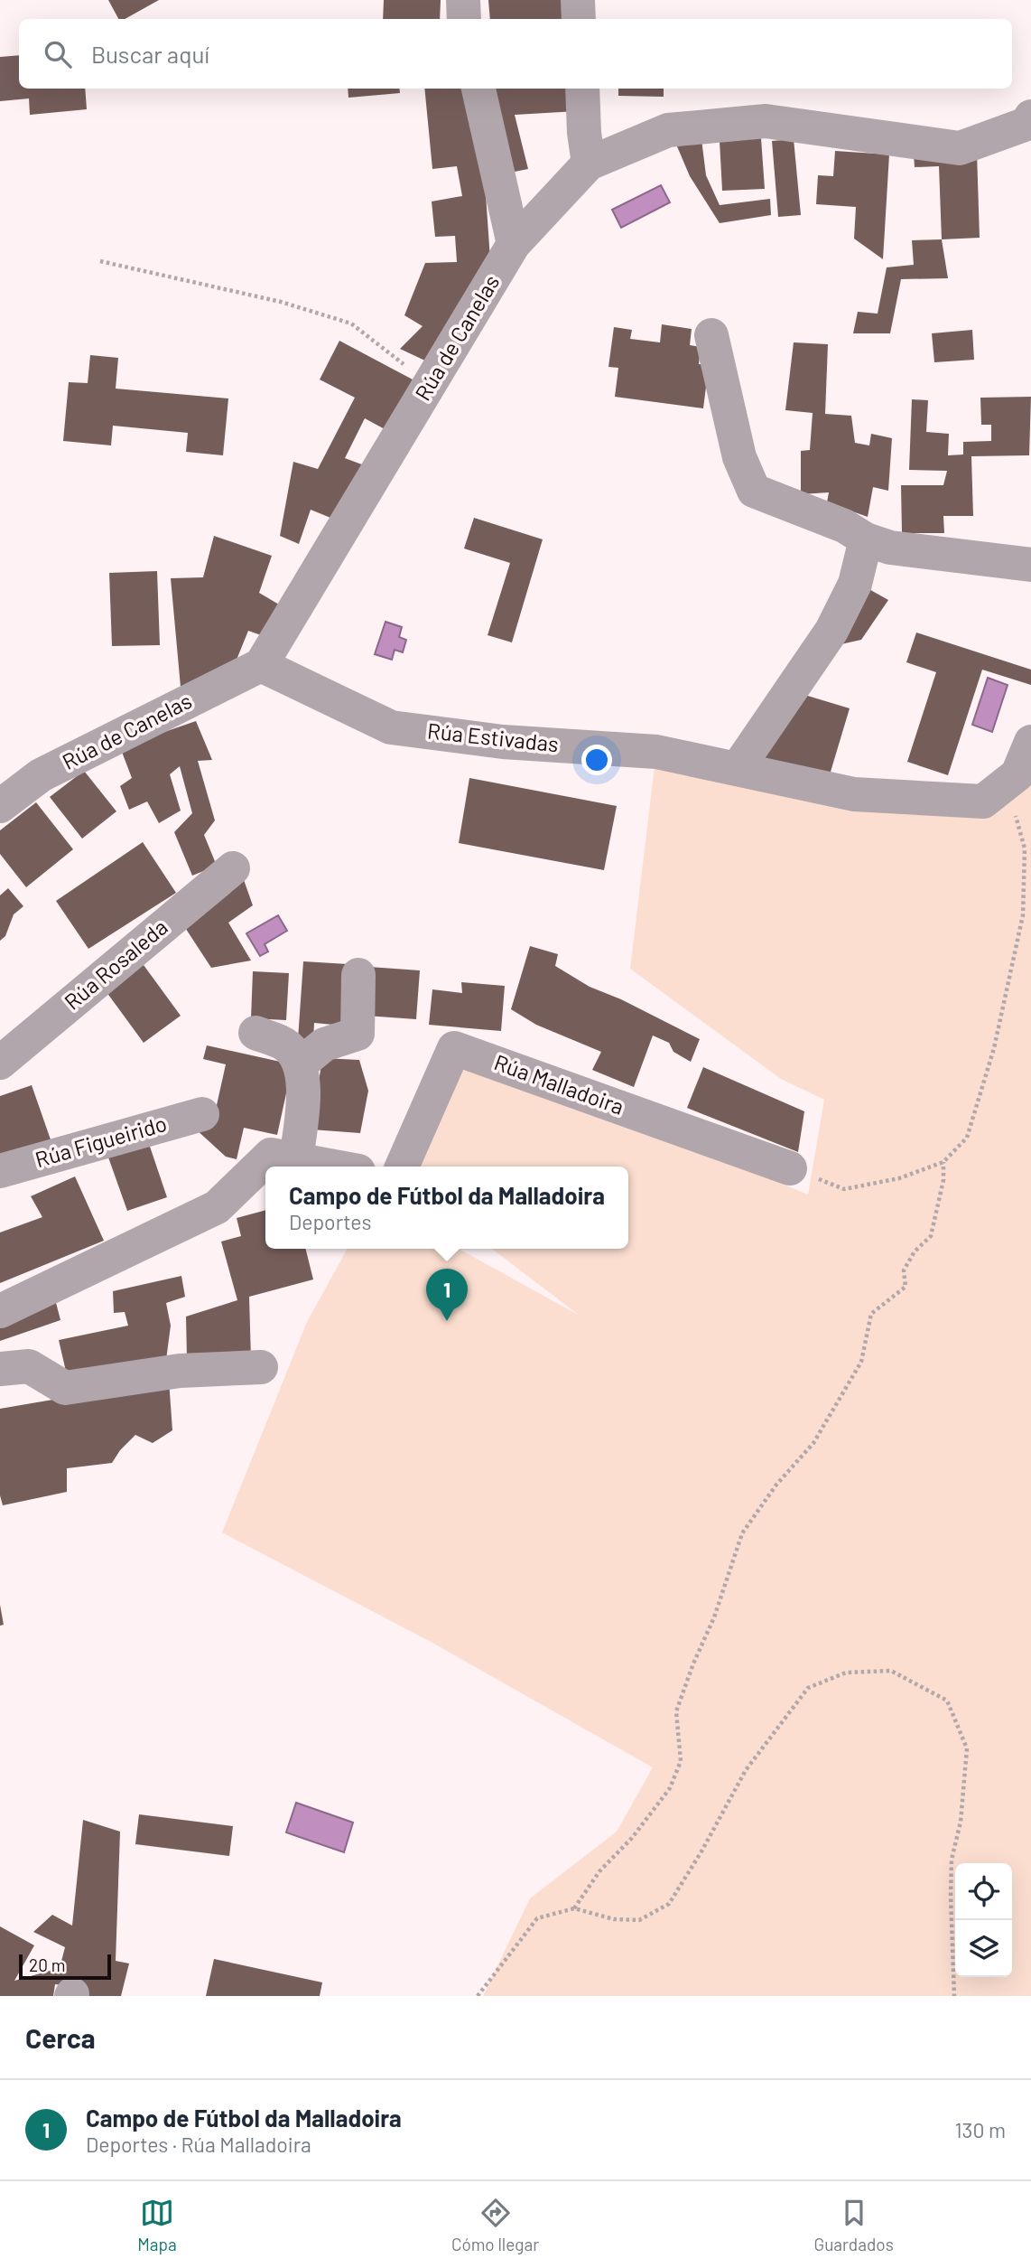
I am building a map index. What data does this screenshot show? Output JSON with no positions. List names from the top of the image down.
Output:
{
  "streets": {
    "street": [
      "Rúa de Canelas",
      "Rúa Estivadas",
      "Rúa Rosaleda",
      "Rúa Malladoira",
      "Rúa Figueirido"
    ]
  },
  "crossings": [
    ["Rúa de Canelas", "Rúa Estivadas"]
  ],
  "scale_bar": "20 m",
  "page": {
    "search": "Buscar aquí",
    "popup": ["Campo de Fútbol da Malladoira", "Deportes"],
    "pins": "1",
    "scale": "20 m",
    "heading": "Cerca",
    "list": [
      {
        "mark": "1",
        "name": "Campo de Fútbol da Malladoira",
        "note": "Deportes · Rúa Malladoira",
        "value": "130 m"
      }
    ],
    "nav": ["Mapa", "Cómo llegar", "Guardados"]
  }
}
